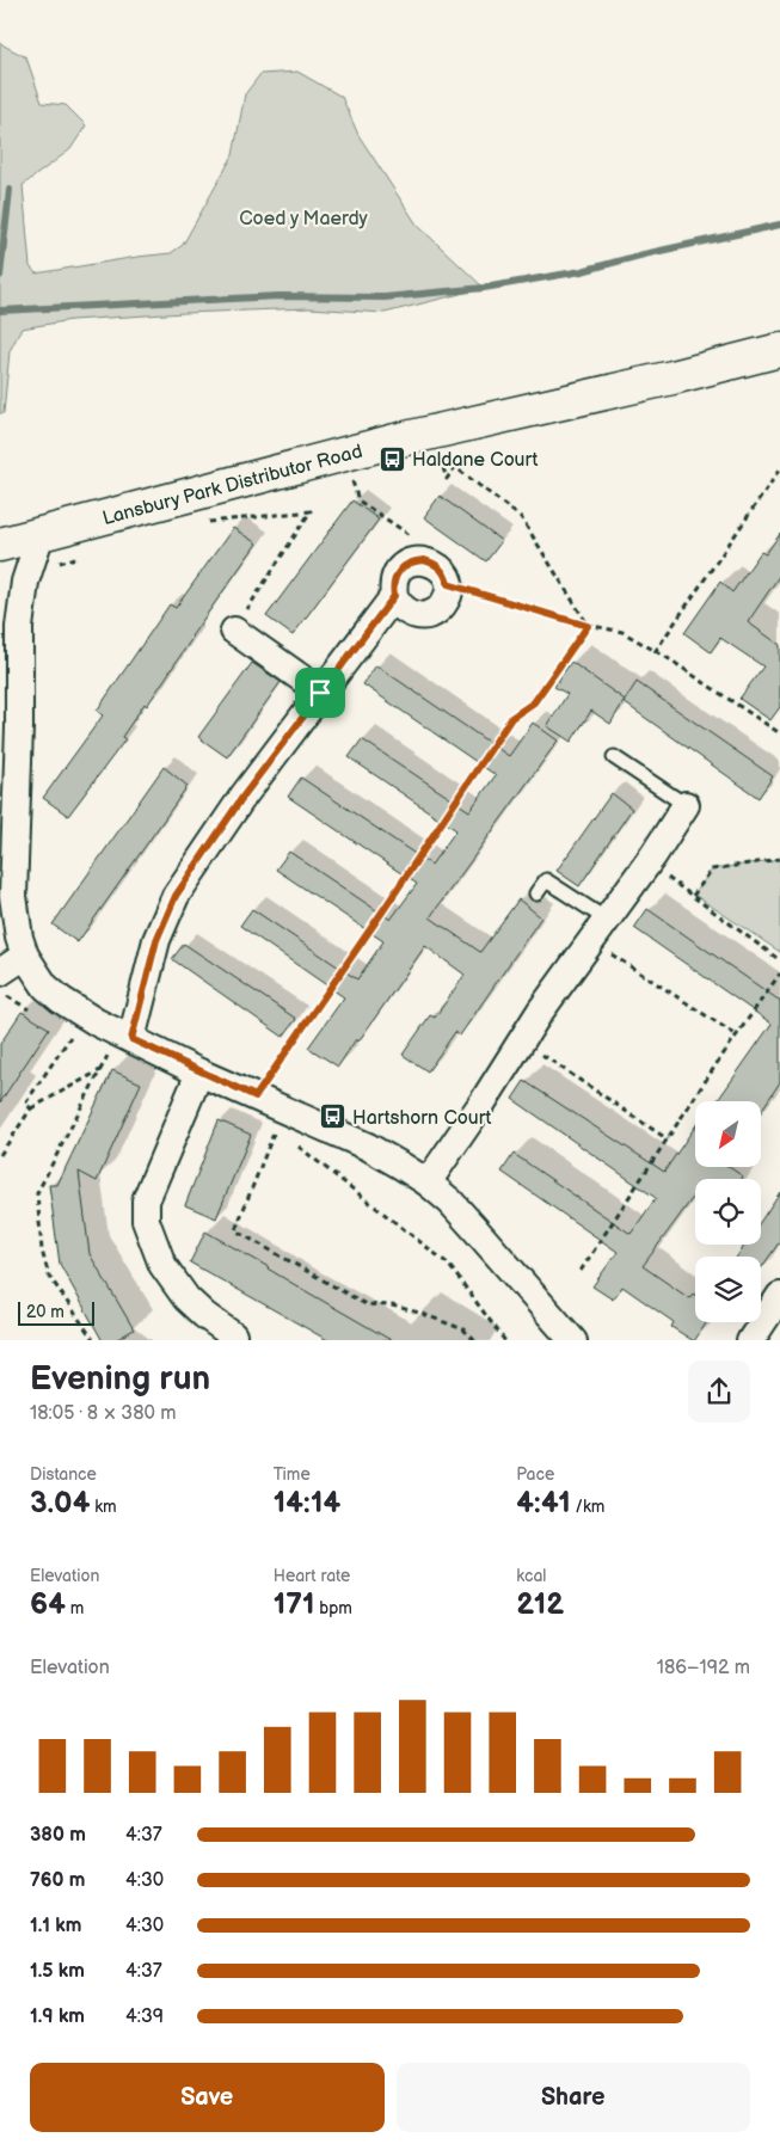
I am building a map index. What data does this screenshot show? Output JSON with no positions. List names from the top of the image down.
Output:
{
  "streets": {
    "street": ["Lansbury Park Distributor Road"]
  },
  "parks": ["Coed y Maerdy"],
  "places": {
    "bus stop": ["Haldane Court", "Hartshorn Court"]
  },
  "scale_bar": "20 m",
  "north": "bottom left",
  "page": {
    "scale": "20 m",
    "heading": ["Evening run", "18:05 · 8 × 380 m"],
    "stats": [
      ["Distance", "3.04 km"],
      ["Time", "14:14"],
      ["Pace", "4:41 /km"],
      ["Elevation", "64 m"],
      ["Heart rate", "171 bpm"],
      ["kcal", "212"]
    ],
    "chart": ["Elevation", "186–192 m"],
    "list": [
      {
        "name": "380 m",
        "note": "4:37"
      },
      {
        "name": "760 m",
        "note": "4:30"
      },
      {
        "name": "1.1 km",
        "note": "4:30"
      },
      {
        "name": "1.5 km",
        "note": "4:37"
      },
      {
        "name": "1.9 km",
        "note": "4:39"
      }
    ],
    "buttons": ["Save", "Share"]
  }
}
